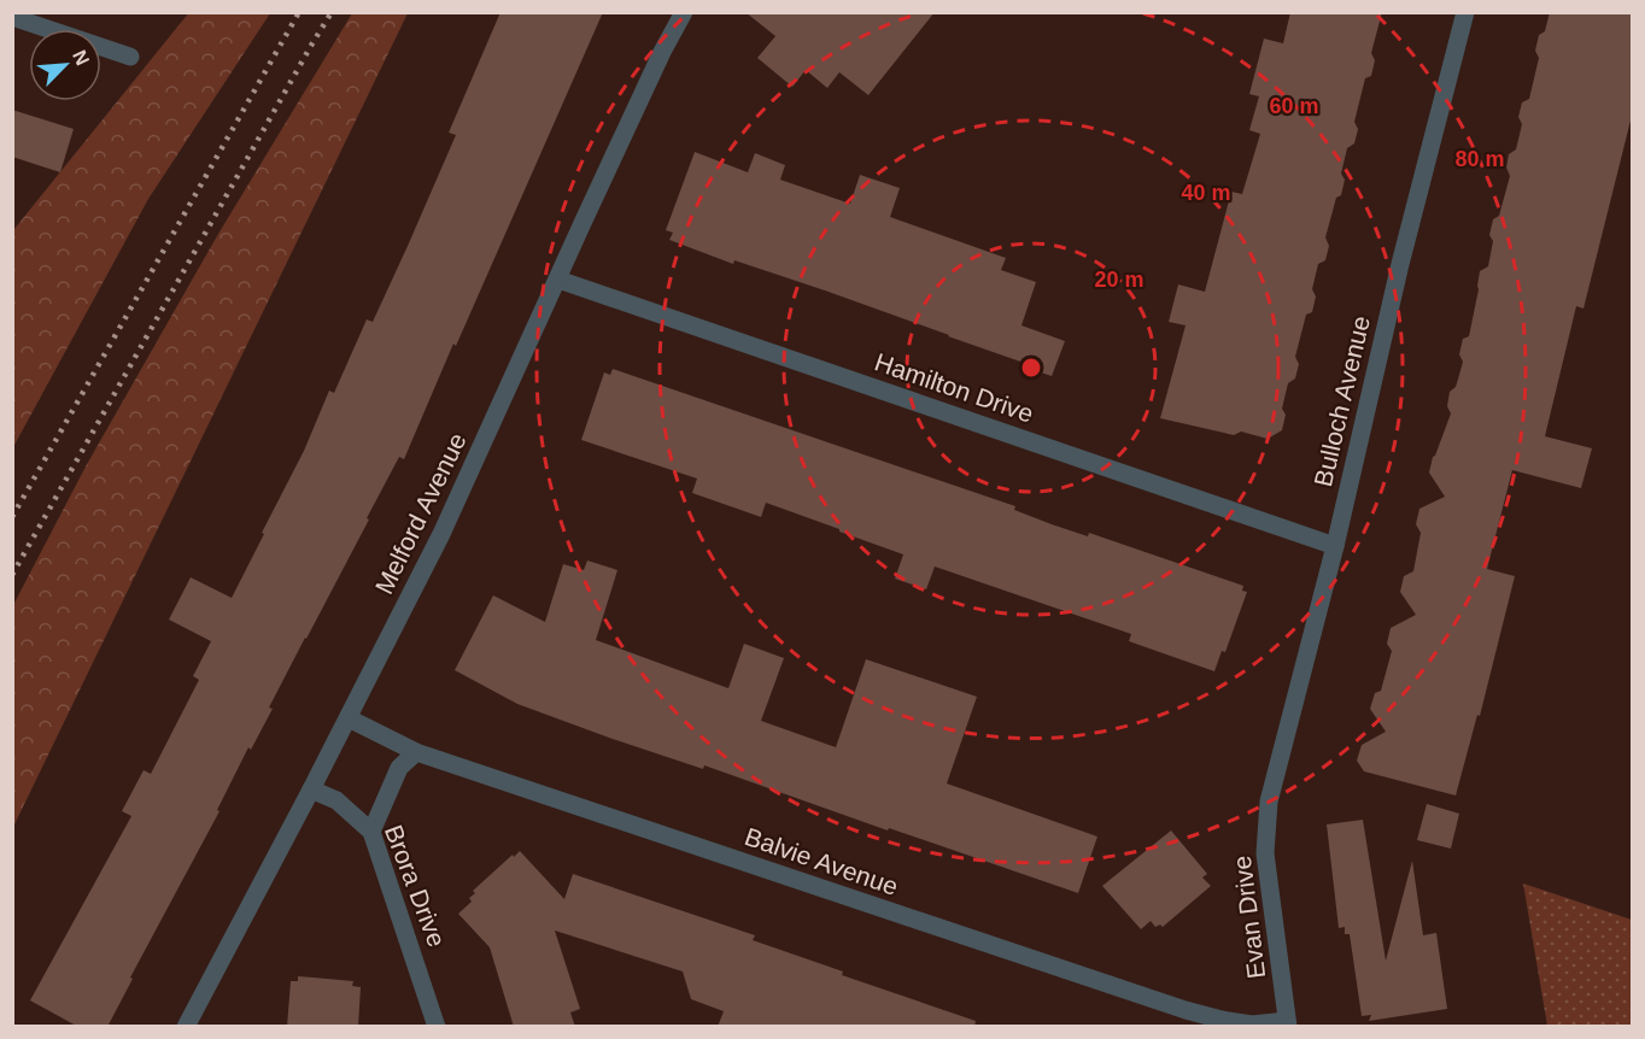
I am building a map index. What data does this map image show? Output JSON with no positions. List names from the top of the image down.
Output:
{
  "streets": {
    "street": [
      "Hamilton Drive",
      "Bulloch Avenue",
      "Melford Avenue",
      "Balvie Avenue",
      "Brora Drive",
      "Evan Drive"
    ]
  },
  "crossings": [
    ["Hamilton Drive", "Bulloch Avenue"],
    ["Hamilton Drive", "Melford Avenue"],
    ["Bulloch Avenue", "Evan Drive"],
    ["Melford Avenue", "Balvie Avenue"],
    ["Melford Avenue", "Brora Drive"],
    ["Balvie Avenue", "Evan Drive"]
  ],
  "north": "top right",
  "rings": [
    "60 m",
    "80 m",
    "40 m",
    "20 m"
  ]
}
